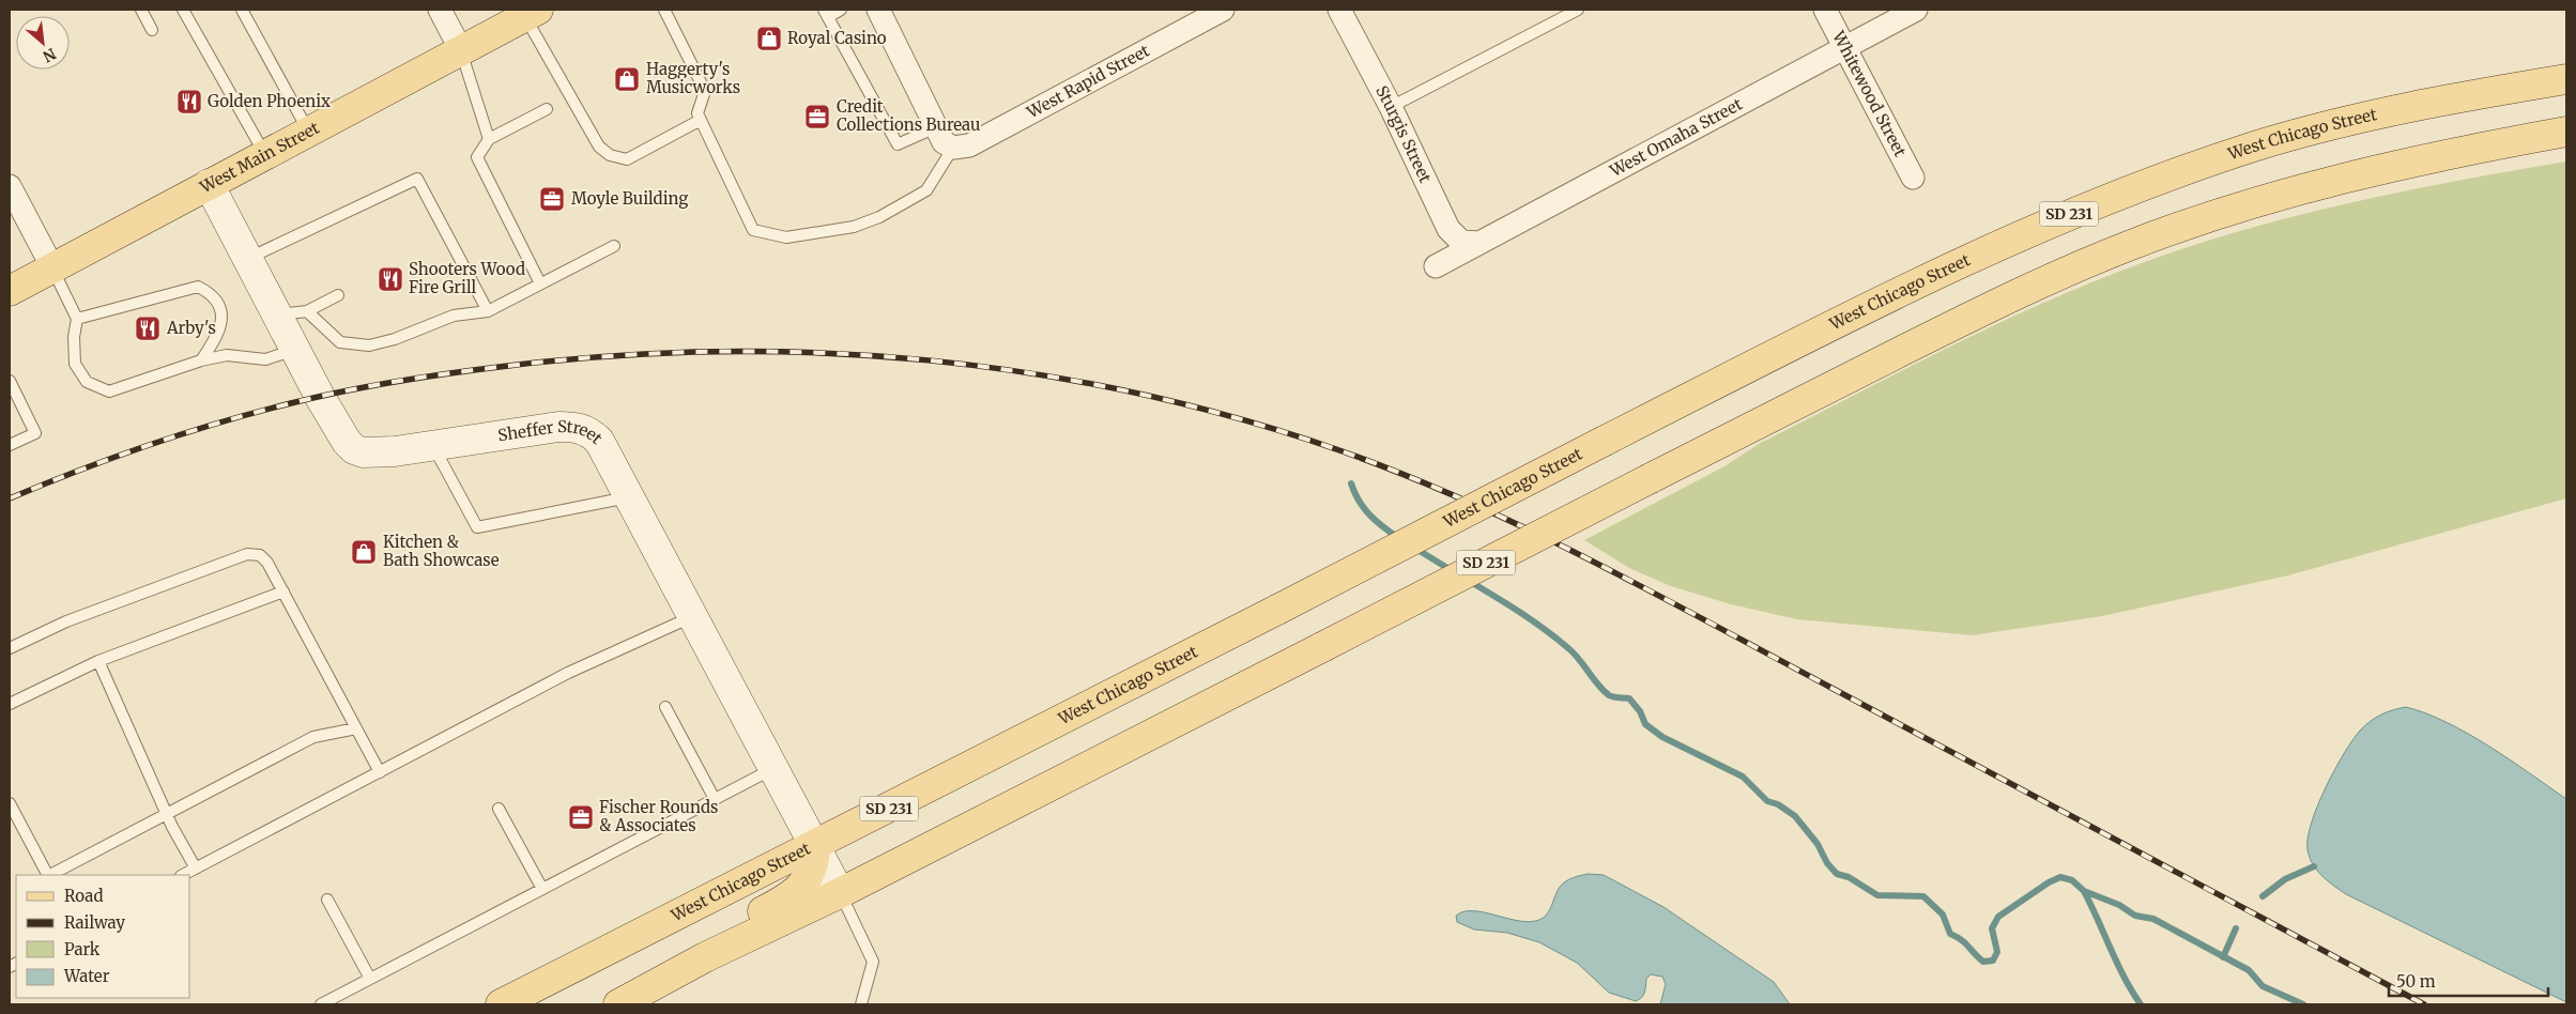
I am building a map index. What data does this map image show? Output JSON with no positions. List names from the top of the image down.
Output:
{
  "streets": {
    "main road": ["West Chicago Street", "West Main Street", "SD 231"],
    "street": [
      "West Rapid Street",
      "Whitewood Street",
      "Sturgis Street",
      "West Omaha Street",
      "Sheffer Street"
    ]
  },
  "crossings": [
    ["Whitewood Street", "West Omaha Street"],
    ["Sturgis Street", "West Omaha Street"],
    ["West Chicago Street", "Sheffer Street"],
    ["West Main Street", "Sheffer Street"],
    ["SD 231", "Sheffer Street"]
  ],
  "places": {
    "shop": ["Royal Casino", "Haggerty's Musicworks", "Kitchen & Bath Showcase"],
    "restaurant": ["Golden Phoenix", "Shooters Wood Fire Grill", "Arby's"],
    "office": ["Credit Collections Bureau", "Moyle Building", "Fischer Rounds & Associates"]
  },
  "legend": [
    "Road",
    "Railway",
    "Park",
    "Water"
  ],
  "scale_bar": "50 m",
  "north": "bottom right"
}
